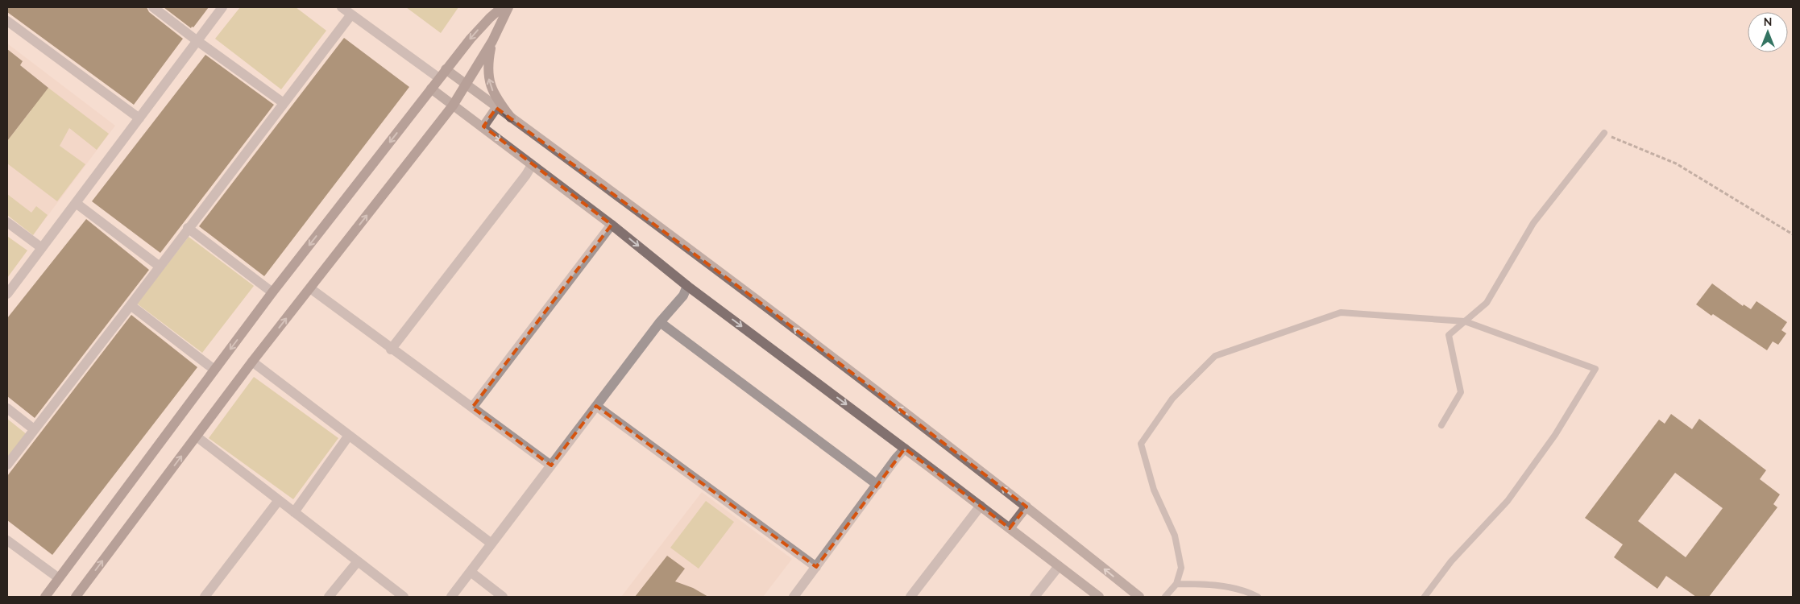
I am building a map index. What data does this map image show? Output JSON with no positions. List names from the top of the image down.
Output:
{
  "north": "top"
}
